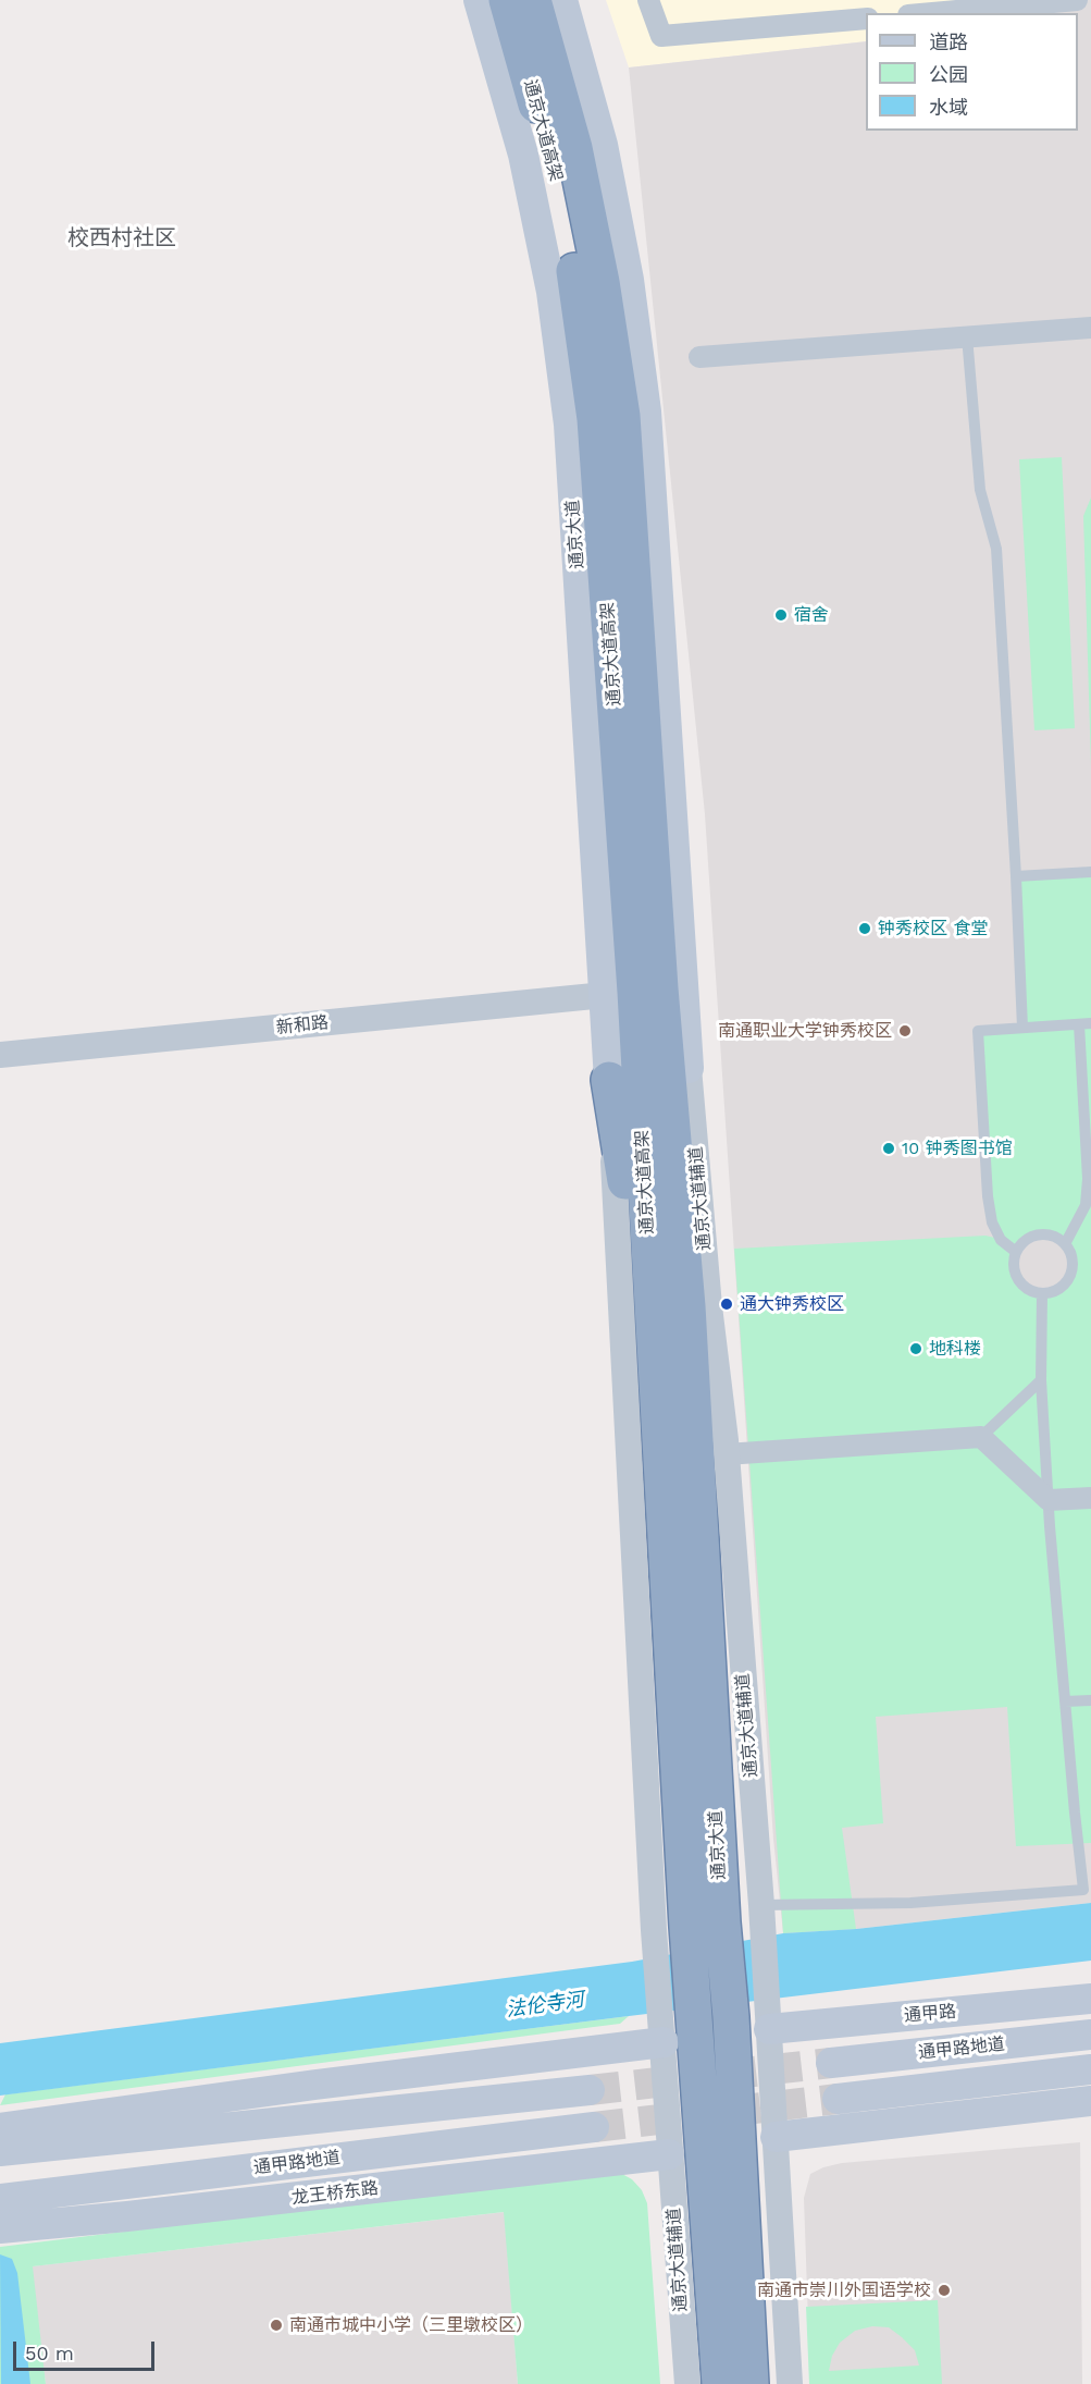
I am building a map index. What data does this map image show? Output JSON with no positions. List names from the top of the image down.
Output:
{
  "streets": {
    "highway": ["通京大道高架", "通京大道"],
    "main road": ["通甲路", "通甲路地道", "龙王桥东路"],
    "street": ["新和路", "通京大道辅道"]
  },
  "crossings": [
    ["通京大道高架", "通京大道"],
    ["通京大道", "新和路"],
    ["通京大道", "通京大道辅道"],
    ["通京大道辅道", "通甲路"],
    ["通京大道辅道", "龙王桥东路"]
  ],
  "districts": ["校西村社区"],
  "water": ["法伦寺河"],
  "places": [
    "宿舍",
    "钟秀校区 食堂",
    "南通职业大学钟秀校区",
    "10 钟秀图书馆",
    "通大钟秀校区",
    "地科楼",
    "南通市崇川外国语学校",
    "南通市城中小学（三里墩校区）"
  ],
  "legend": ["道路", "公园", "水域"],
  "scale_bar": "50 m"
}
